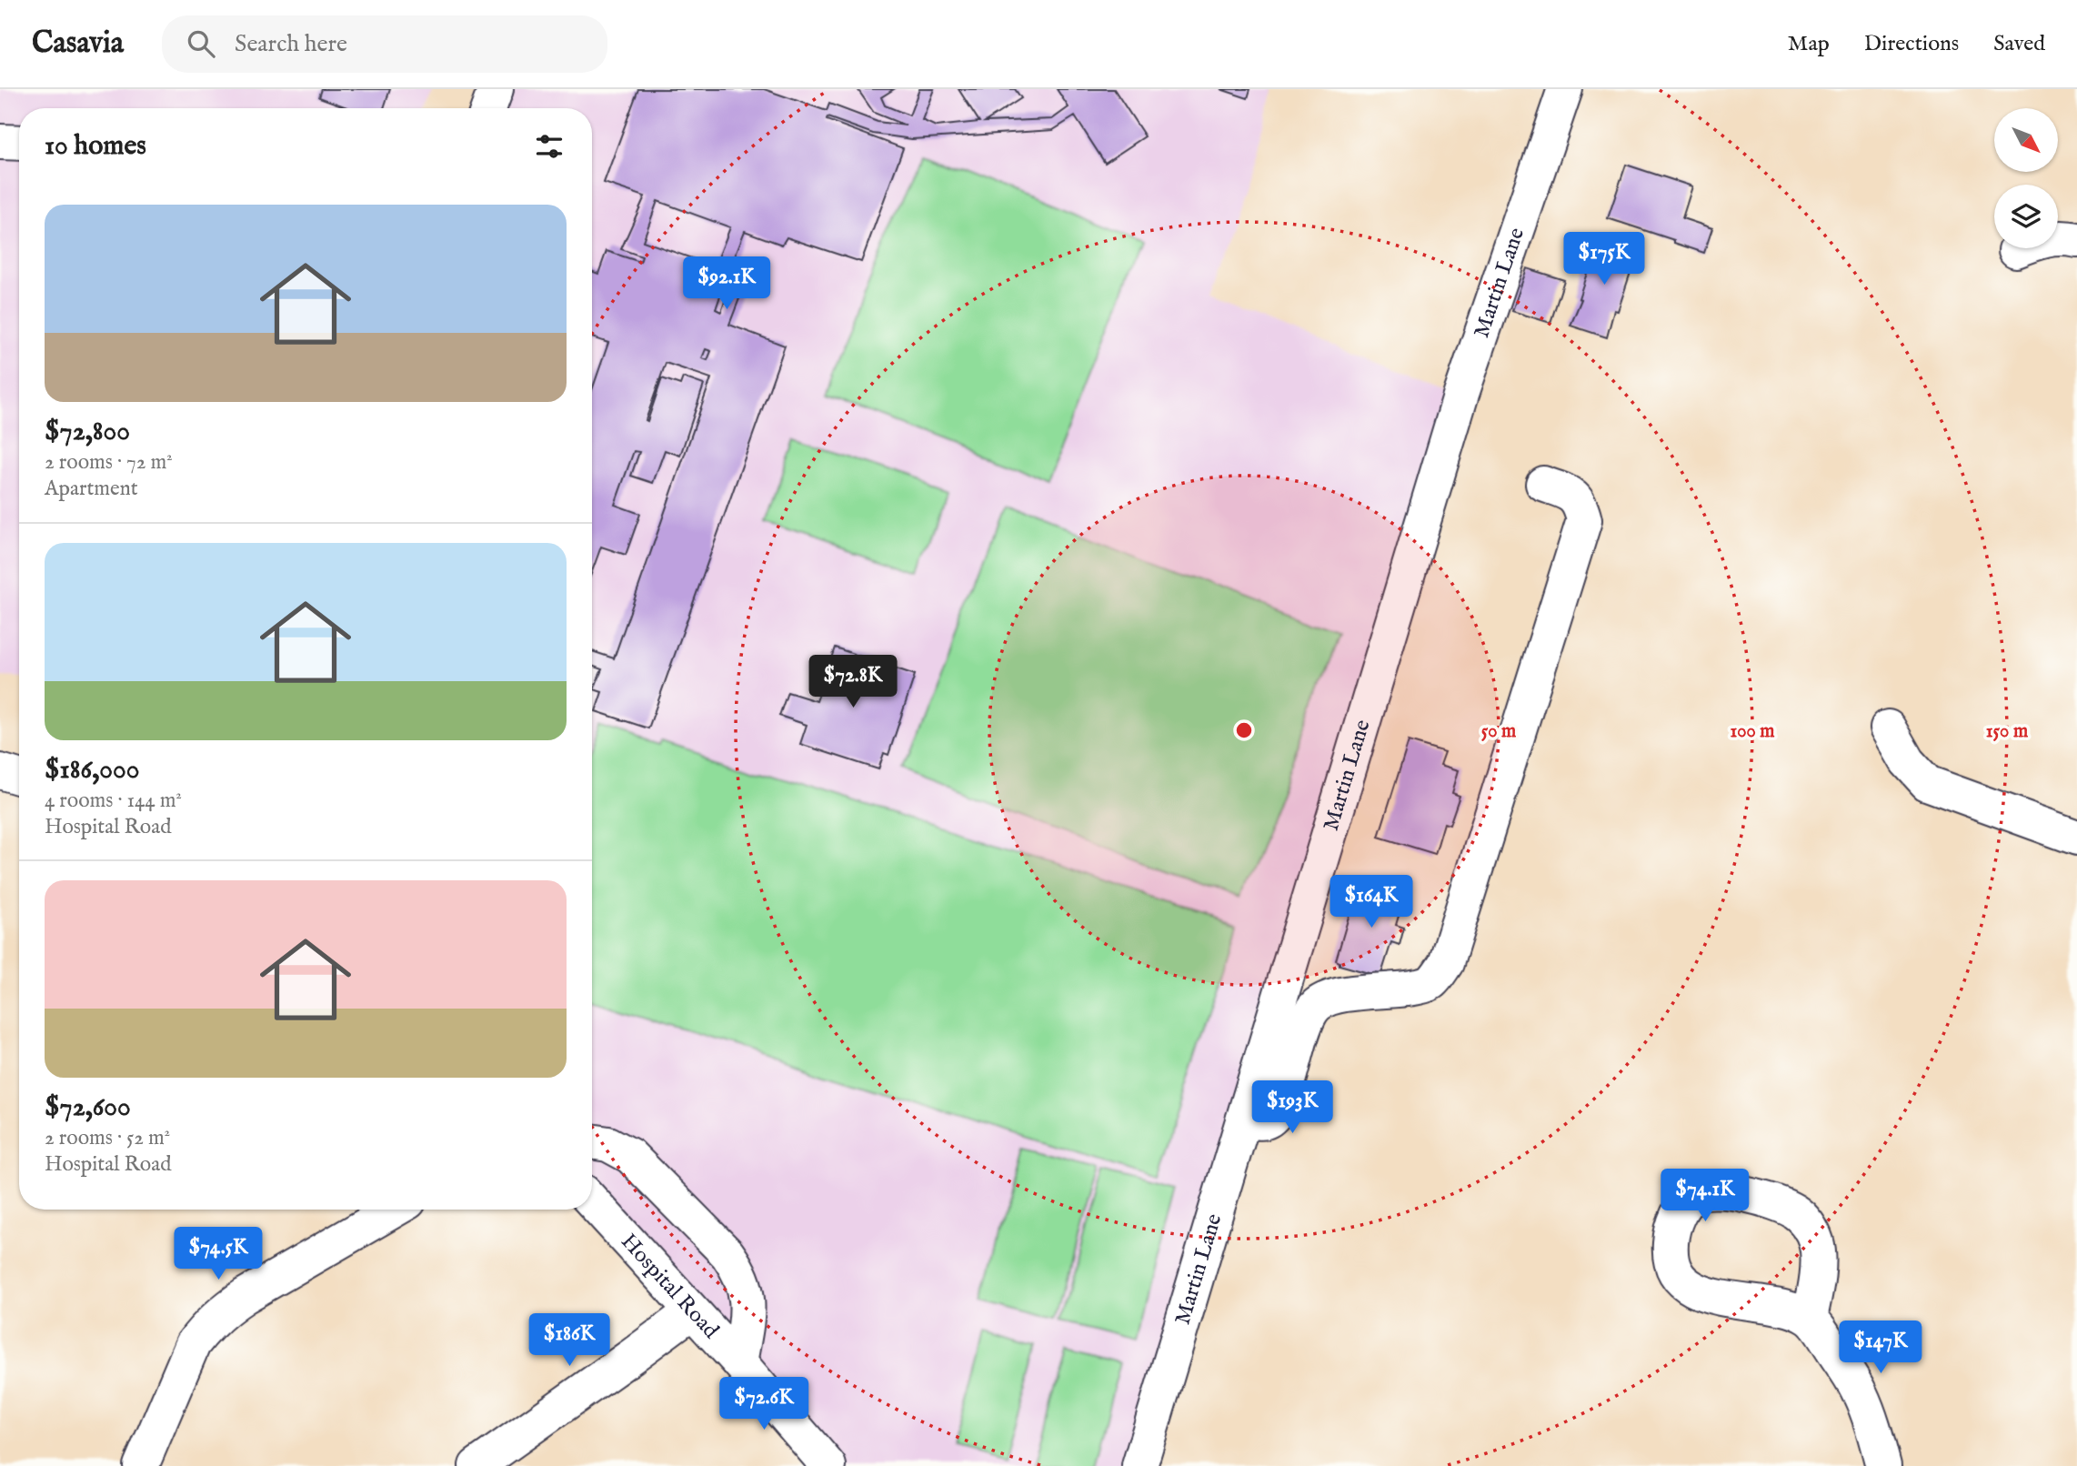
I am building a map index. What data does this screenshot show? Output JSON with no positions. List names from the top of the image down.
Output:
{
  "streets": {
    "street": ["Martin Lane", "Hospital Road"]
  },
  "north": "bottom right",
  "page": {
    "header": "Casavia",
    "search": "Search here",
    "nav": ["Map", "Directions", "Saved"],
    "heading": "10 homes",
    "list": [
      {
        "name": "$72,800",
        "note": "2 rooms · 72 m² · Apartment"
      },
      {
        "name": "$186,000",
        "note": "4 rooms · 144 m² · Hospital Road"
      },
      {
        "name": "$72,600",
        "note": "2 rooms · 52 m² · Hospital Road"
      }
    ],
    "price": [
      "$175K",
      "$92.1K",
      "$72.8K",
      "$164K",
      "$193K",
      "$74.1K",
      "$74.5K",
      "$186K",
      "$147K",
      "$72.6K"
    ]
  },
  "rings": ["50 m", "100 m", "150 m"]
}
